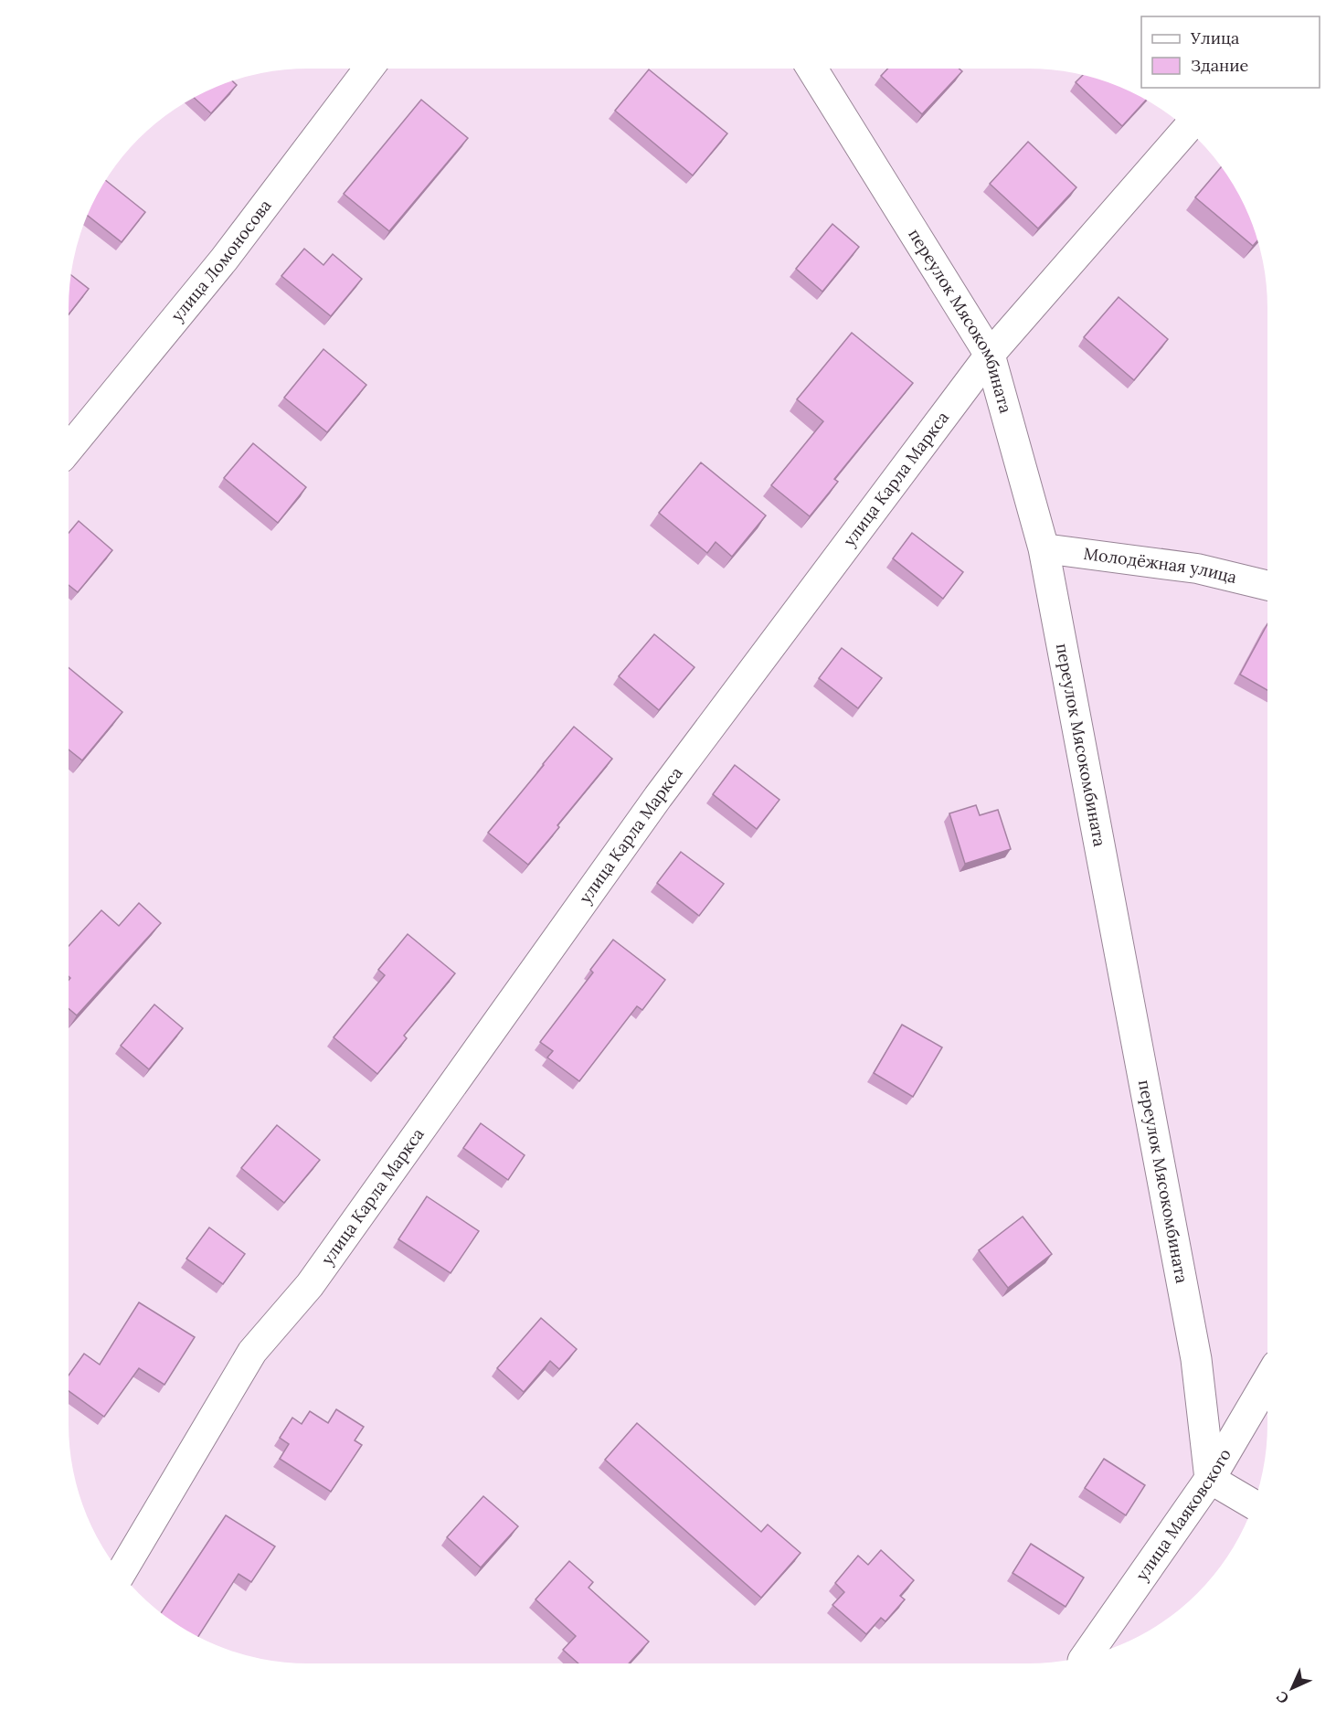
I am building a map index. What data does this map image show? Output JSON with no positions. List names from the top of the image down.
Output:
{
  "streets": {
    "street": [
      "улица Ломоносова",
      "переулок Мясокомбината",
      "улица Карла Маркса",
      "Молодёжная улица",
      "улица Маяковского"
    ]
  },
  "crossings": [
    ["переулок Мясокомбината", "улица Карла Маркса"],
    ["переулок Мясокомбината", "Молодёжная улица"],
    ["переулок Мясокомбината", "улица Маяковского"]
  ],
  "legend": ["Улица", "Здание"],
  "north": "bottom left"
}
